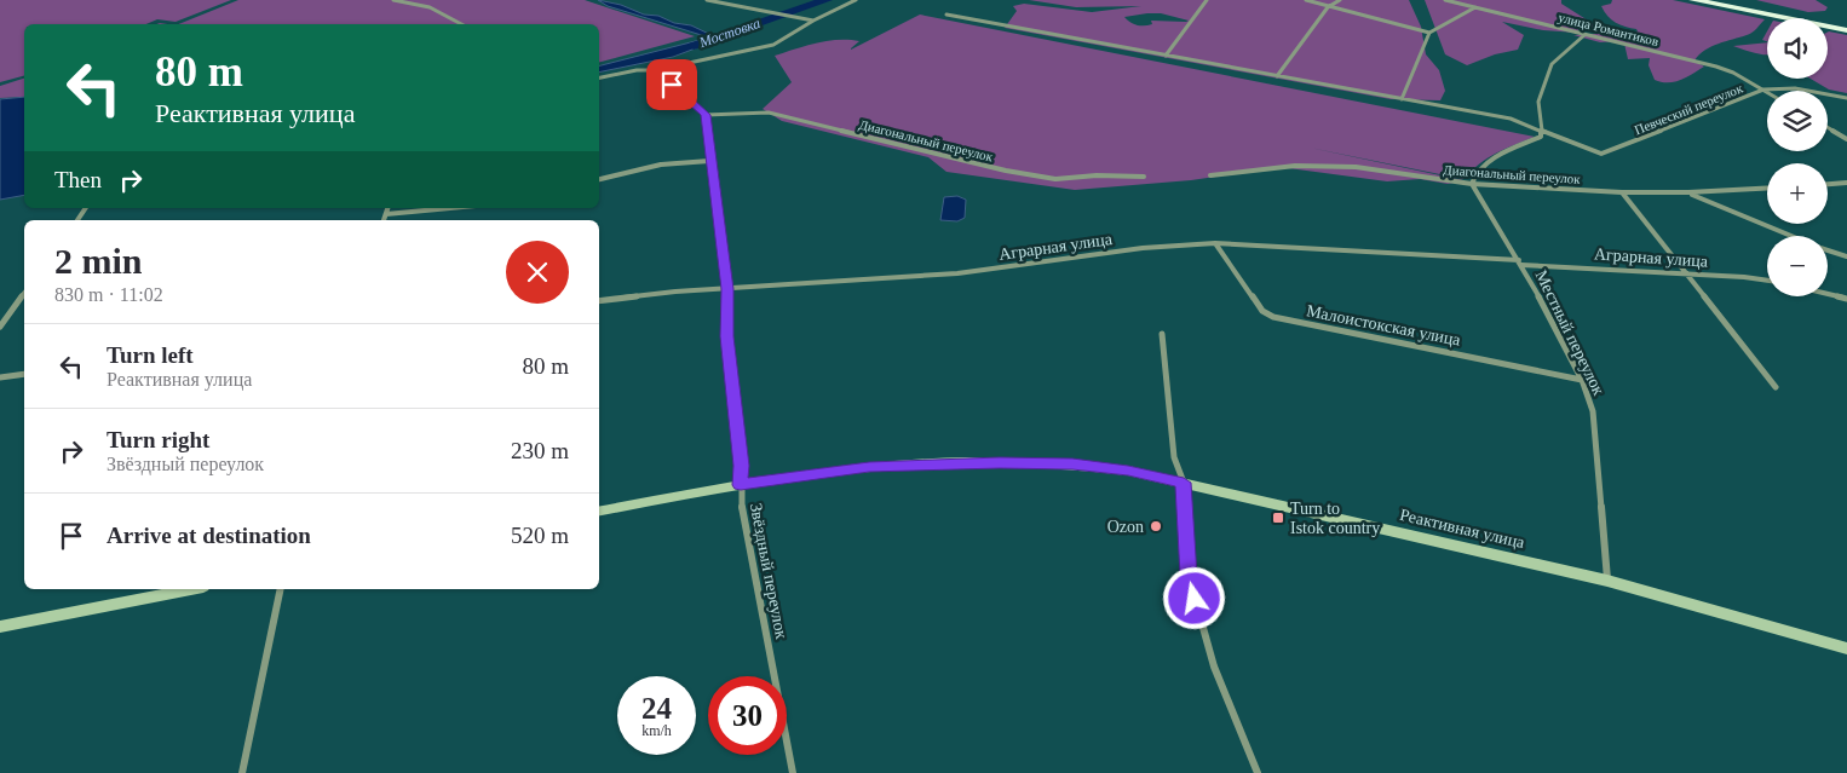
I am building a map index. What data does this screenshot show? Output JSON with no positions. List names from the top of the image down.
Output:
{
  "streets": {
    "main road": ["Реактивная улица"],
    "street": [
      "улица Романтиков",
      "Певческий переулок",
      "Диагональный переулок",
      "Аграрная улица",
      "Малоистокская улица",
      "Местный переулок",
      "Звёздный переулок"
    ]
  },
  "crossings": [
    ["улица Романтиков", "Певческий переулок"],
    ["Диагональный переулок", "Местный переулок"],
    ["Диагональный переулок", "Звёздный переулок"],
    ["Аграрная улица", "Малоистокская улица"],
    ["Аграрная улица", "Местный переулок"],
    ["Аграрная улица", "Звёздный переулок"],
    ["Малоистокская улица", "Местный переулок"],
    ["Местный переулок", "Реактивная улица"],
    ["Реактивная улица", "Звёздный переулок"]
  ],
  "water": ["Мостовка"],
  "places": {
    "transit": ["Turn to Istok country"],
    "other": ["Ozon"]
  },
  "page": {
    "map_buttons": ["+", "−"],
    "turn": ["80 m", "Реактивная улица"],
    "then": "Then",
    "heading": ["2 min", "830 m · 11:02"],
    "list": [
      {
        "name": "Turn left",
        "note": "Реактивная улица",
        "value": "80 m"
      },
      {
        "name": "Turn right",
        "note": "Звёздный переулок",
        "value": "230 m"
      },
      {
        "name": "Arrive at destination",
        "value": "520 m"
      }
    ],
    "speed": "24 km/h",
    "limit": "30"
  }
}
